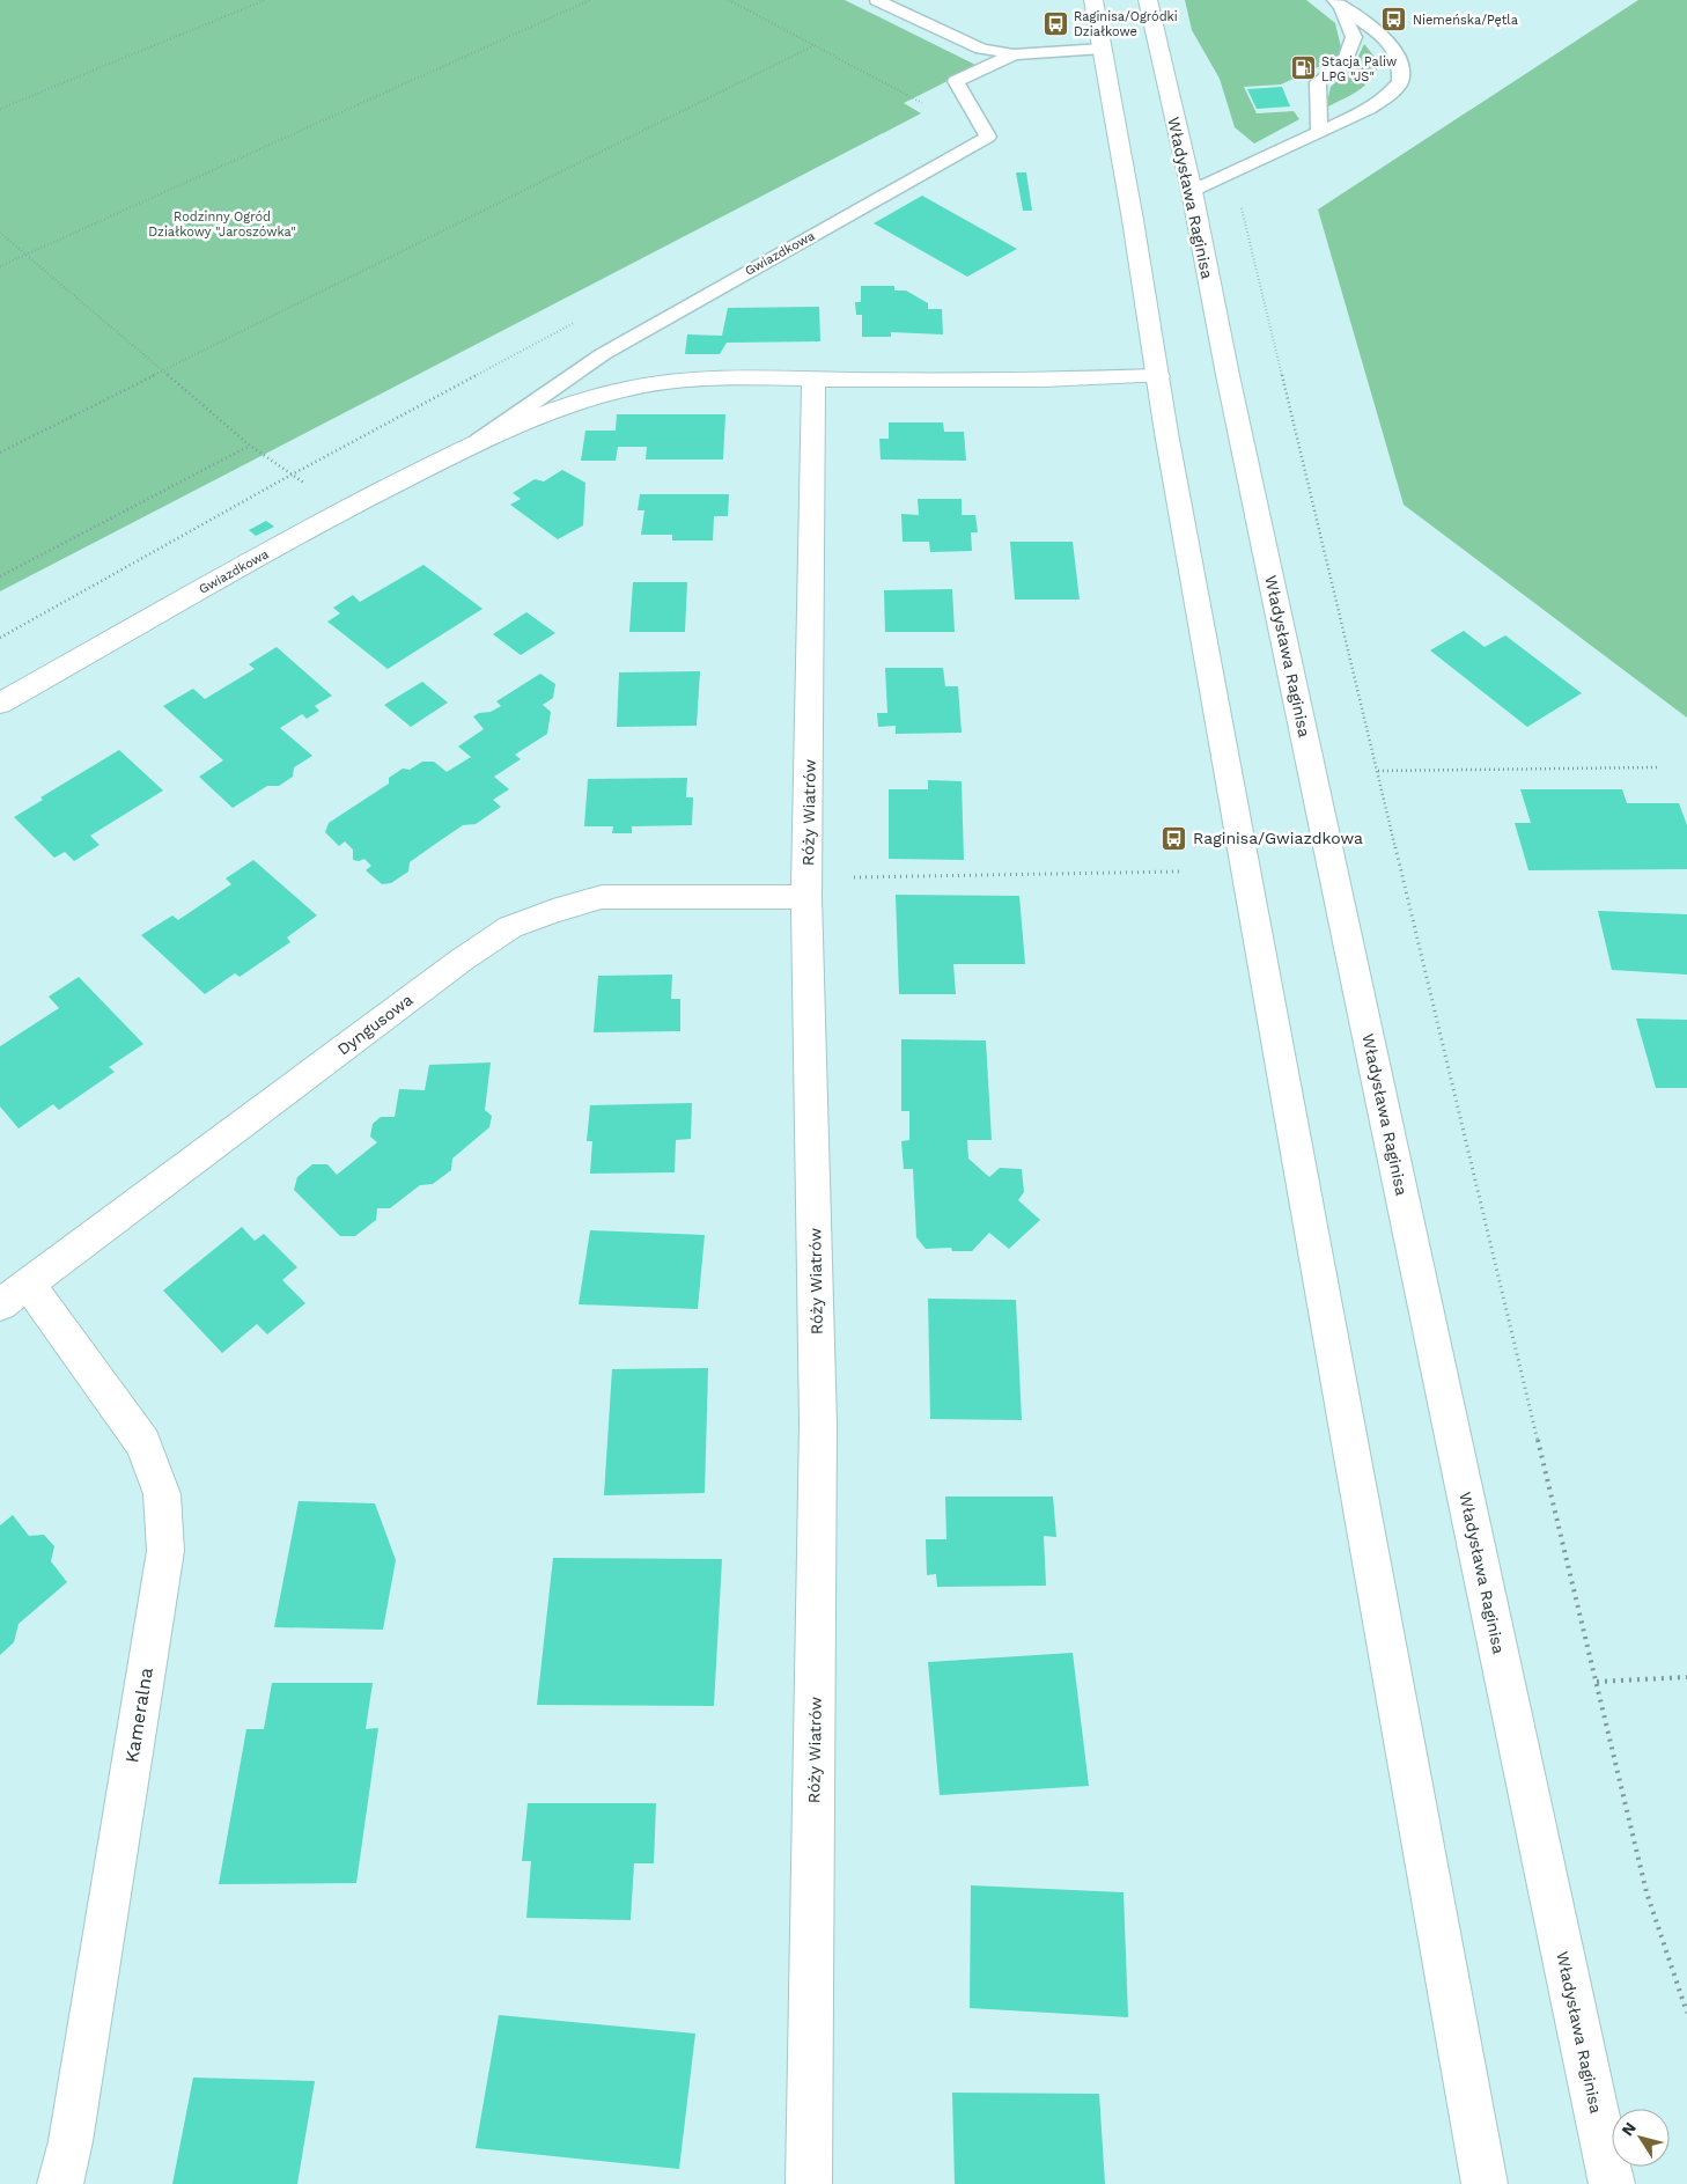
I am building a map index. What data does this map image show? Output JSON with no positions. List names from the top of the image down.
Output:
{
  "streets": {
    "main road": [
      "Władysława Raginisa",
      "Gwiazdkowa",
      "Róży Wiatrów",
      "Dyngusowa",
      "Kameralna"
    ]
  },
  "crossings": [
    ["Gwiazdkowa", "Róży Wiatrów"],
    ["Róży Wiatrów", "Dyngusowa"],
    ["Dyngusowa", "Kameralna"]
  ],
  "parks": ["Rodzinny Ogród Działkowy \"Jaroszówka\""],
  "places": {
    "bus stop": ["Niemeńska/Pętla", "Raginisa/Ogródki Działkowe", "Raginisa/Gwiazdkowa"],
    "fuel station": ["Stacja Paliw LPG \"JS\""]
  },
  "north": "top left"
}
